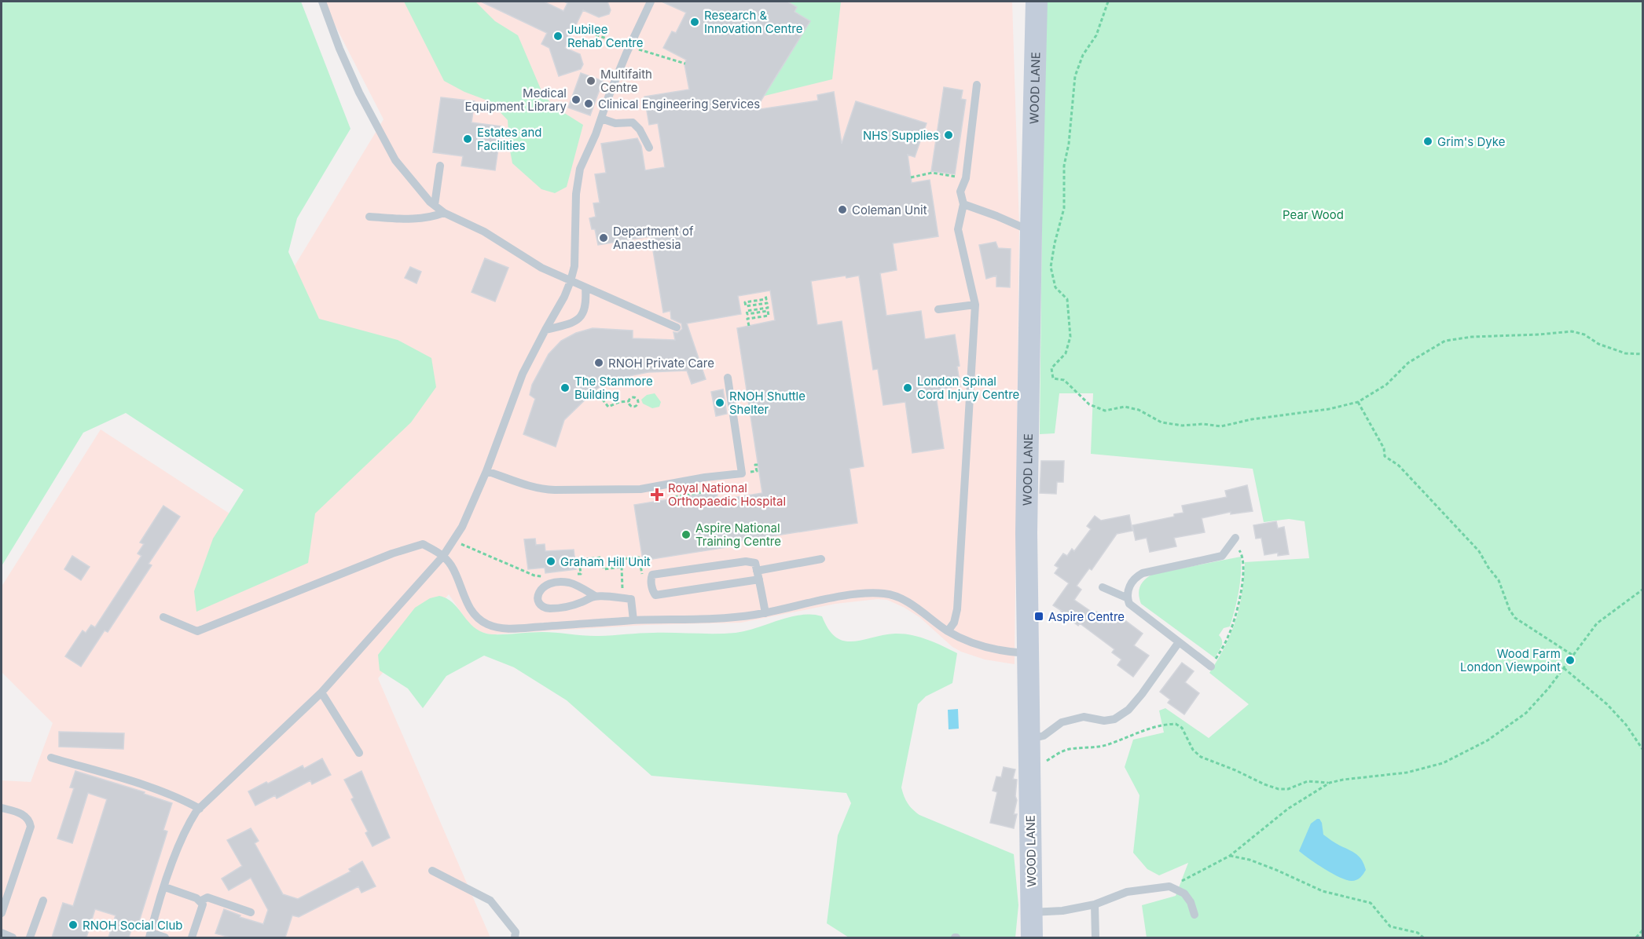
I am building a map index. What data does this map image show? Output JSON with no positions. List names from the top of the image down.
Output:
{
  "streets": {
    "street": ["WOOD LANE"]
  },
  "parks": ["Pear Wood"],
  "places": {
    "other": [
      "Research & Innovation Centre",
      "Jubilee Rehab Centre",
      "Multifaith Centre",
      "Medical Equipment Library",
      "Clinical Engineering Services",
      "NHS Supplies",
      "Estates and Facilities",
      "Grim's Dyke",
      "Coleman Unit",
      "Department of Anaesthesia",
      "RNOH Private Care",
      "The Stanmore Building",
      "London Spinal Cord Injury Centre",
      "RNOH Shuttle Shelter",
      "Aspire National Training Centre",
      "Graham Hill Unit",
      "Wood Farm London Viewpoint",
      "RNOH Social Club"
    ],
    "health": ["Royal National Orthopaedic Hospital"],
    "transit": ["Aspire Centre"]
  }
}
